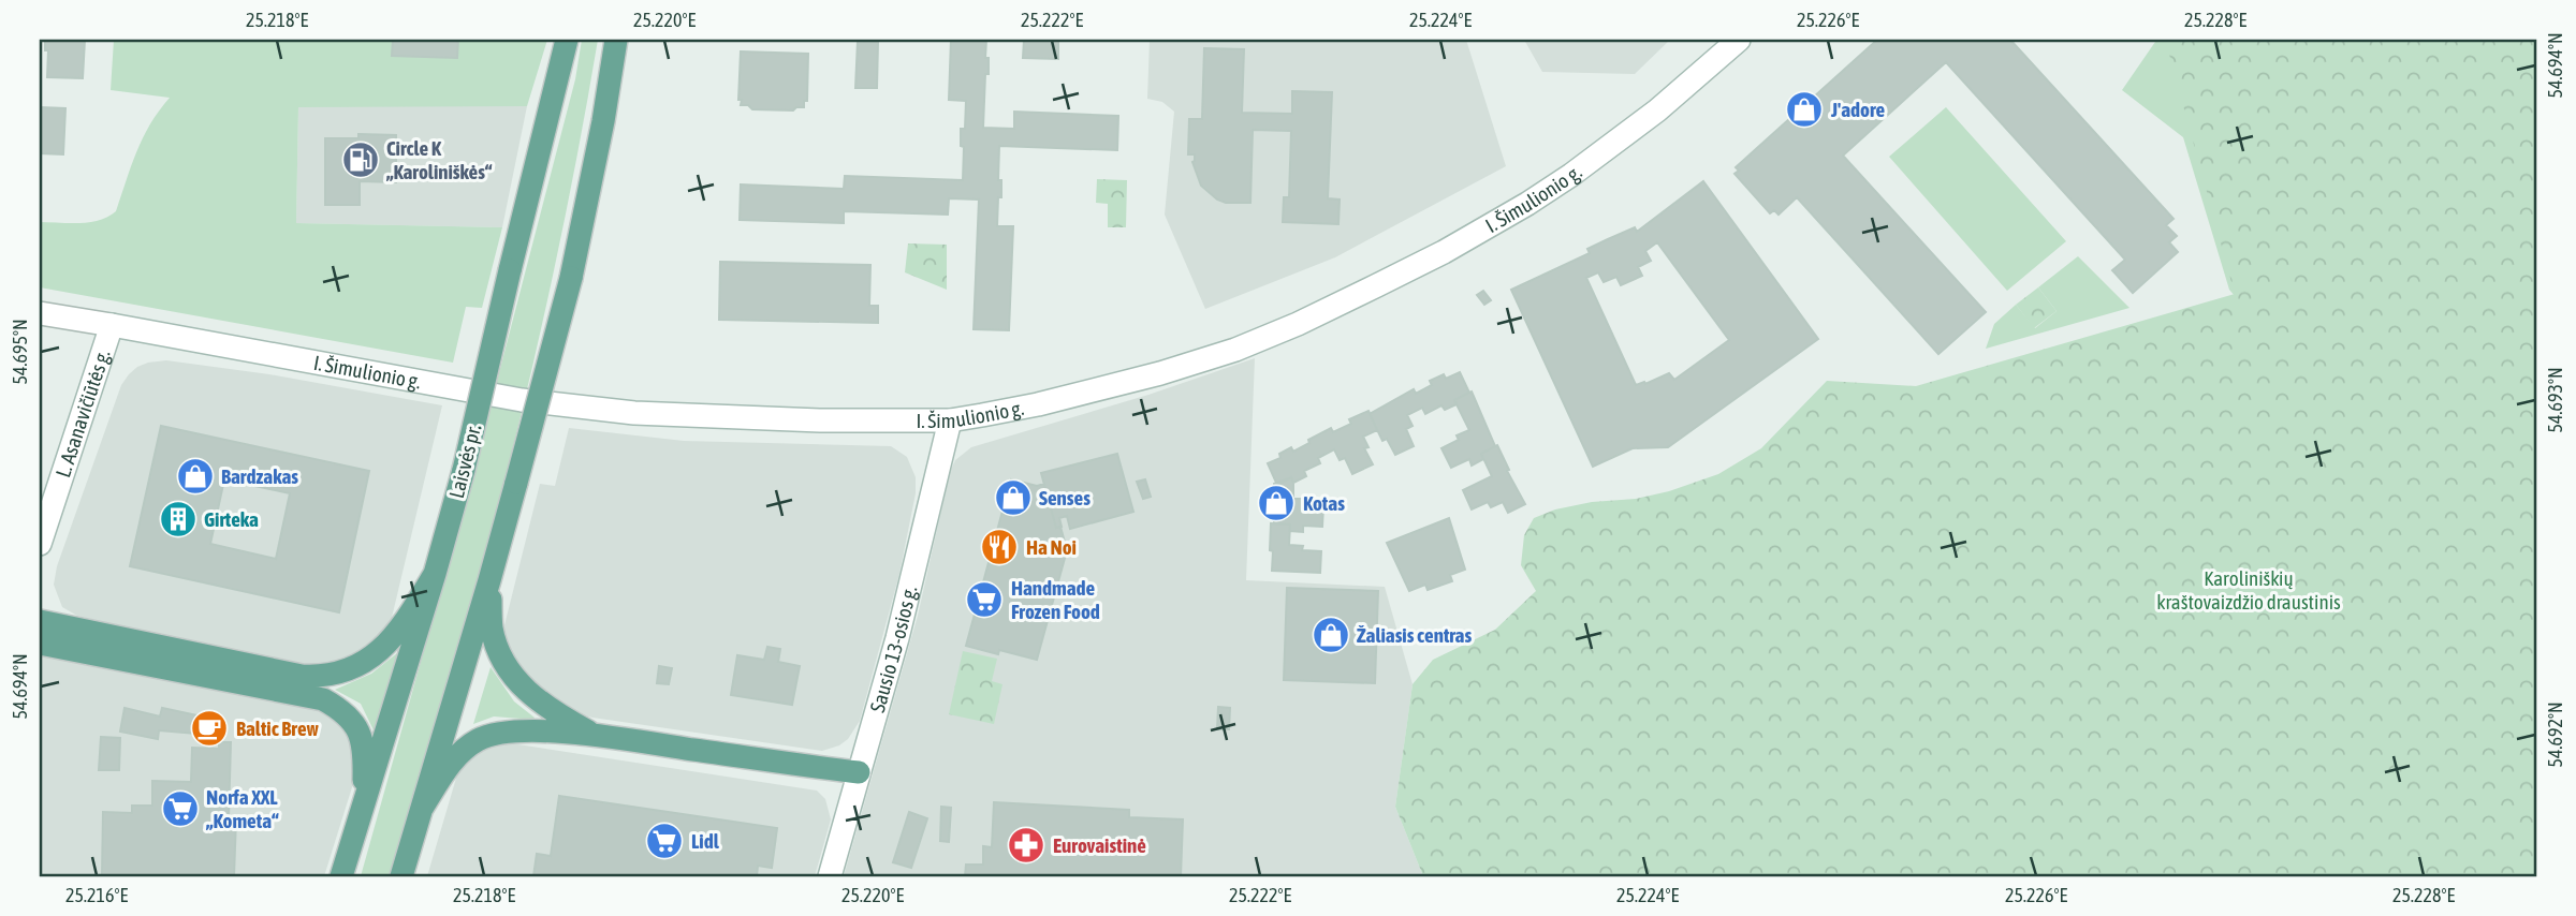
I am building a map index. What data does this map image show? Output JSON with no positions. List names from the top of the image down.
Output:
{
  "streets": {
    "main road": ["Laisvės pr."],
    "street": ["I. Šimulionio g.", "L. Asanavičiūtės g.", "Sausio 13-osios g."]
  },
  "crossings": [
    ["I. Šimulionio g.", "L. Asanavičiūtės g."],
    ["I. Šimulionio g.", "Sausio 13-osios g."]
  ],
  "parks": ["Karoliniškių kraštovaizdžio draustinis"],
  "places": {
    "shop": [
      "J'adore",
      "Bardzakas",
      "Senses",
      "Kotas",
      "Žaliasis centras"
    ],
    "fuel station": ["Circle K „Karoliniškės“"],
    "building": ["Girteka"],
    "restaurant": ["Ha Noi"],
    "supermarket": ["Handmade Frozen Food", "Norfa XXL „Kometa“", "Lidl"],
    "cafe": ["Baltic Brew"],
    "pharmacy": ["Eurovaistinė"]
  },
  "coordinates": [
    "25.218°E",
    "25.220°E",
    "25.222°E",
    "25.224°E",
    "25.226°E",
    "25.228°E",
    "54.694°N",
    "54.695°N",
    "54.693°N",
    "54.692°N",
    "25.216°E"
  ]
}
